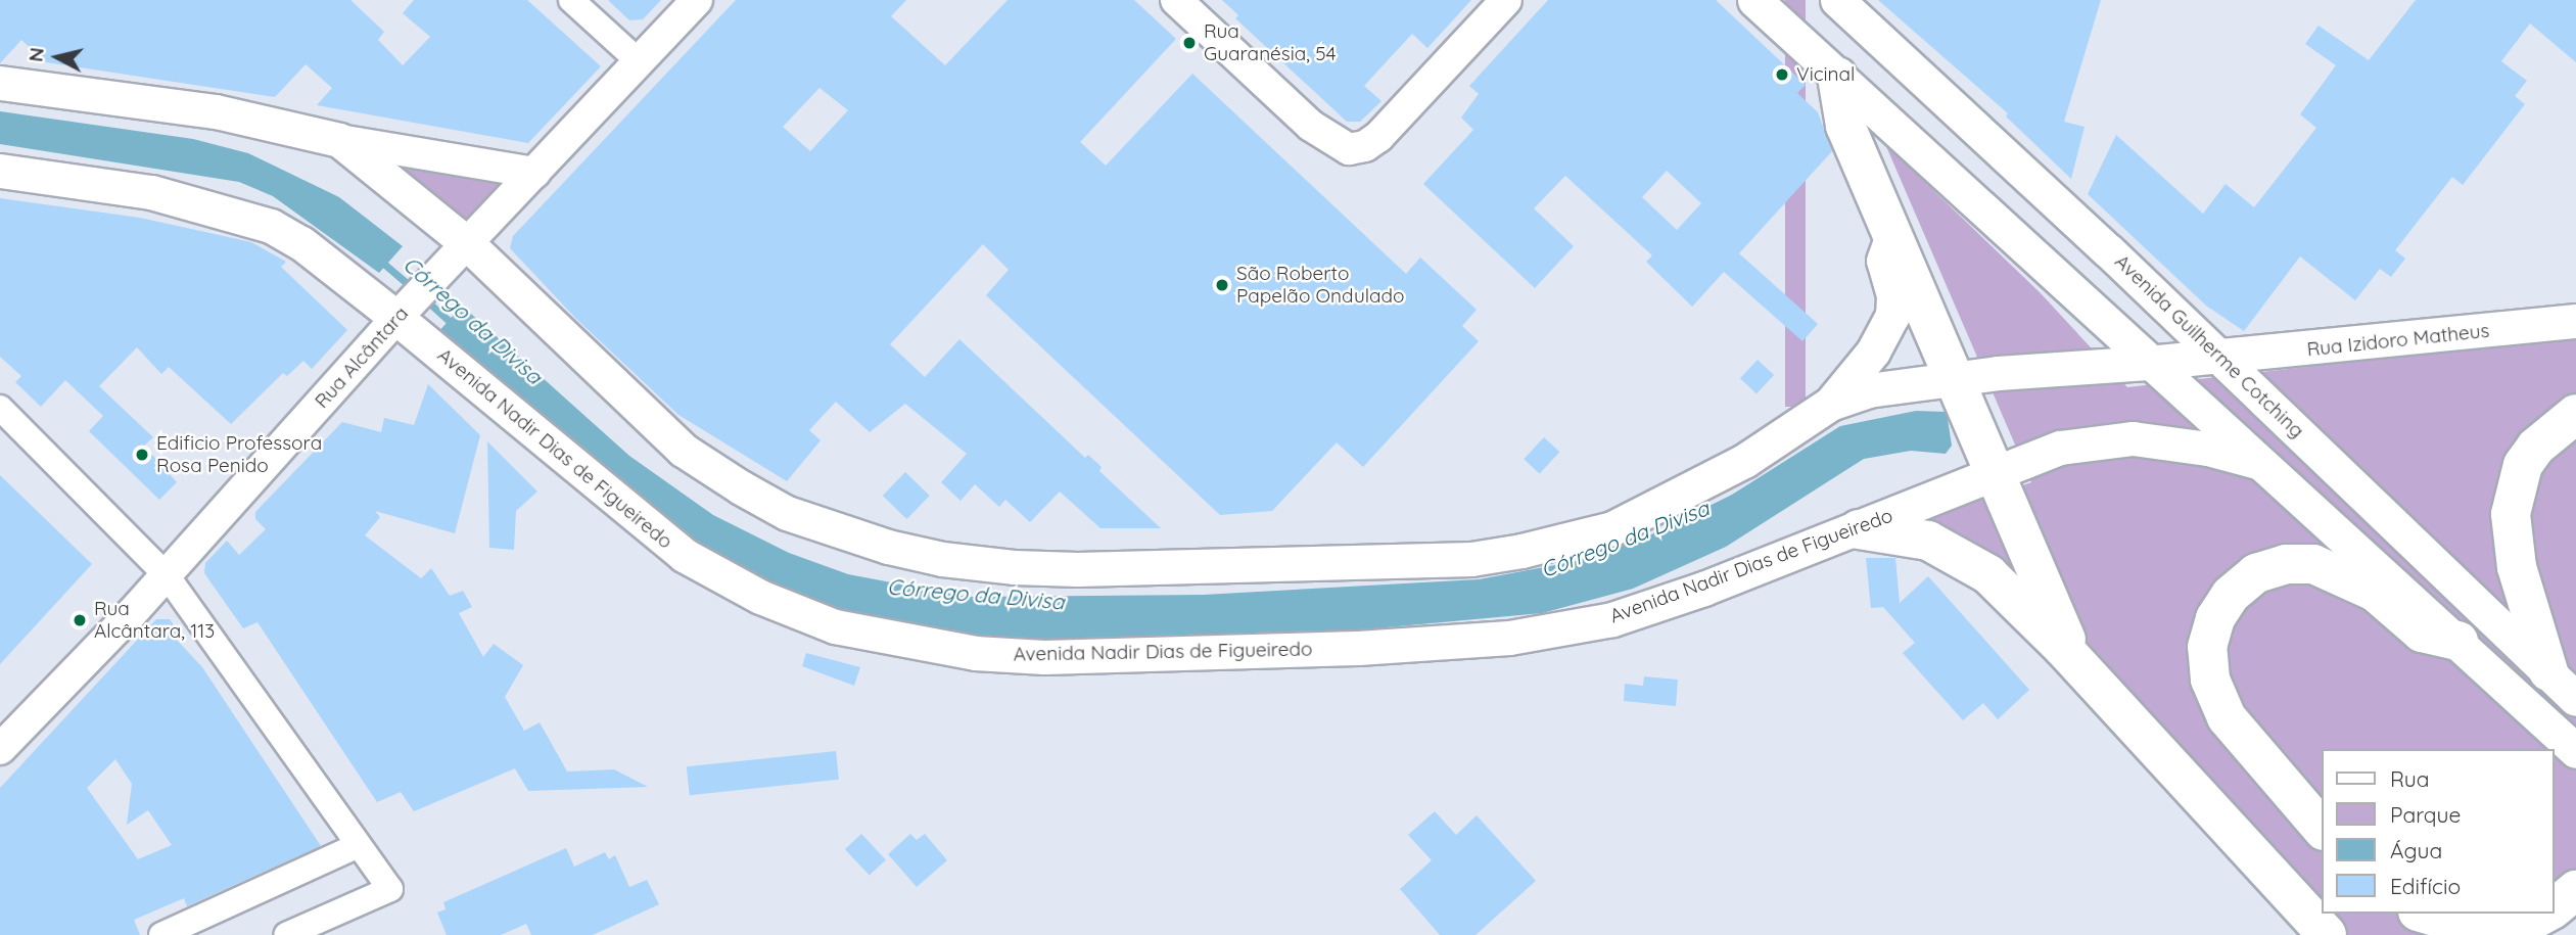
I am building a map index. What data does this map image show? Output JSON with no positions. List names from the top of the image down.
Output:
{
  "streets": {
    "main road": ["Rua Izidoro Matheus", "Avenida Guilherme Cotching", "Avenida Nadir Dias de Figueiredo"],
    "street": ["Rua Alcântara"]
  },
  "crossings": [
    ["Rua Izidoro Matheus", "Avenida Guilherme Cotching"],
    ["Rua Alcântara", "Avenida Nadir Dias de Figueiredo"]
  ],
  "water": ["Córrego da Divisa"],
  "places": [
    "Rua Guaranésia, 54",
    "Vicinal",
    "São Roberto Papelão Ondulado",
    "Edificio Professora Rosa Penido",
    "Rua Alcântara, 113"
  ],
  "legend": [
    "Rua",
    "Parque",
    "Água",
    "Edifício"
  ],
  "north": "left"
}
